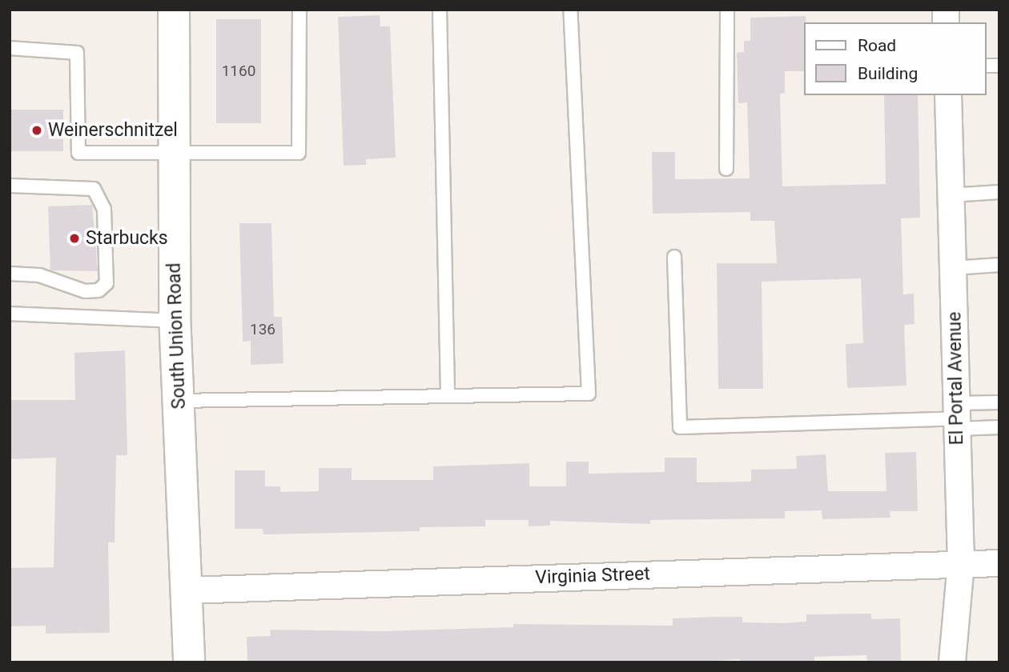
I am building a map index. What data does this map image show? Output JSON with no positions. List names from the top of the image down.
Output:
{
  "streets": {
    "street": ["South Union Road", "El Portal Avenue", "Virginia Street"]
  },
  "crossings": [
    ["South Union Road", "Virginia Street"],
    ["El Portal Avenue", "Virginia Street"]
  ],
  "places": ["Weinerschnitzel", "Starbucks"],
  "house_numbers": ["1160", "136"],
  "legend": ["Road", "Building"]
}
